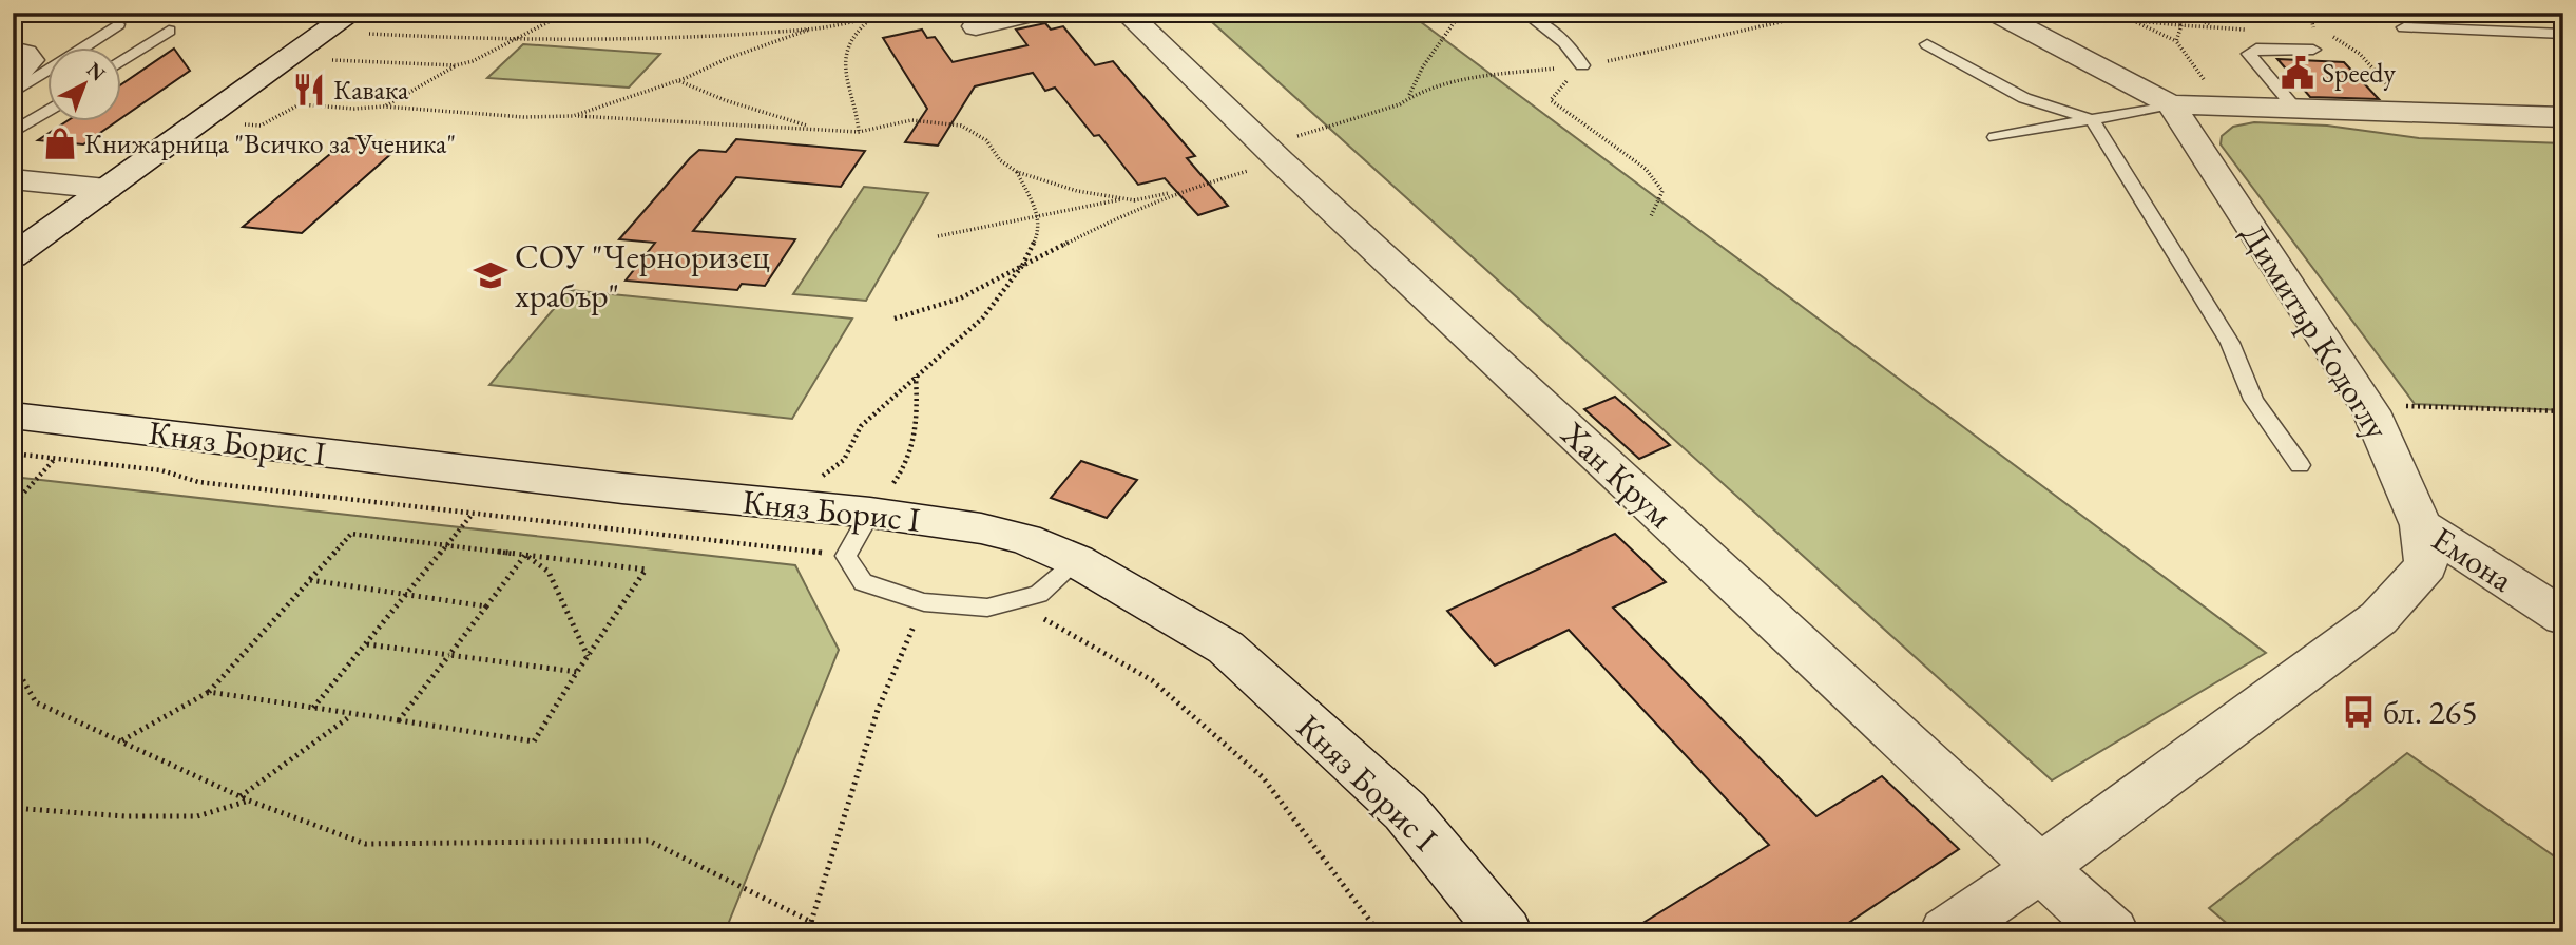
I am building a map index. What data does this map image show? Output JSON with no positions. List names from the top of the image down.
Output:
{
  "streets": {
    "street": [
      "Димитър Кодоглу",
      "Княз Борис I",
      "Хан Крум",
      "Емона"
    ]
  },
  "crossings": [
    ["Димитър Кодоглу", "Хан Крум"],
    ["Димитър Кодоглу", "Емона"]
  ],
  "places": {
    "public building": ["Speedy"],
    "restaurant": ["Кавака"],
    "shop": ["Книжарница \"Всичко за Ученика\""],
    "school or university": ["СОУ \"Черноризец храбър\""],
    "bus stop": ["бл. 265"]
  },
  "north": "top right"
}
